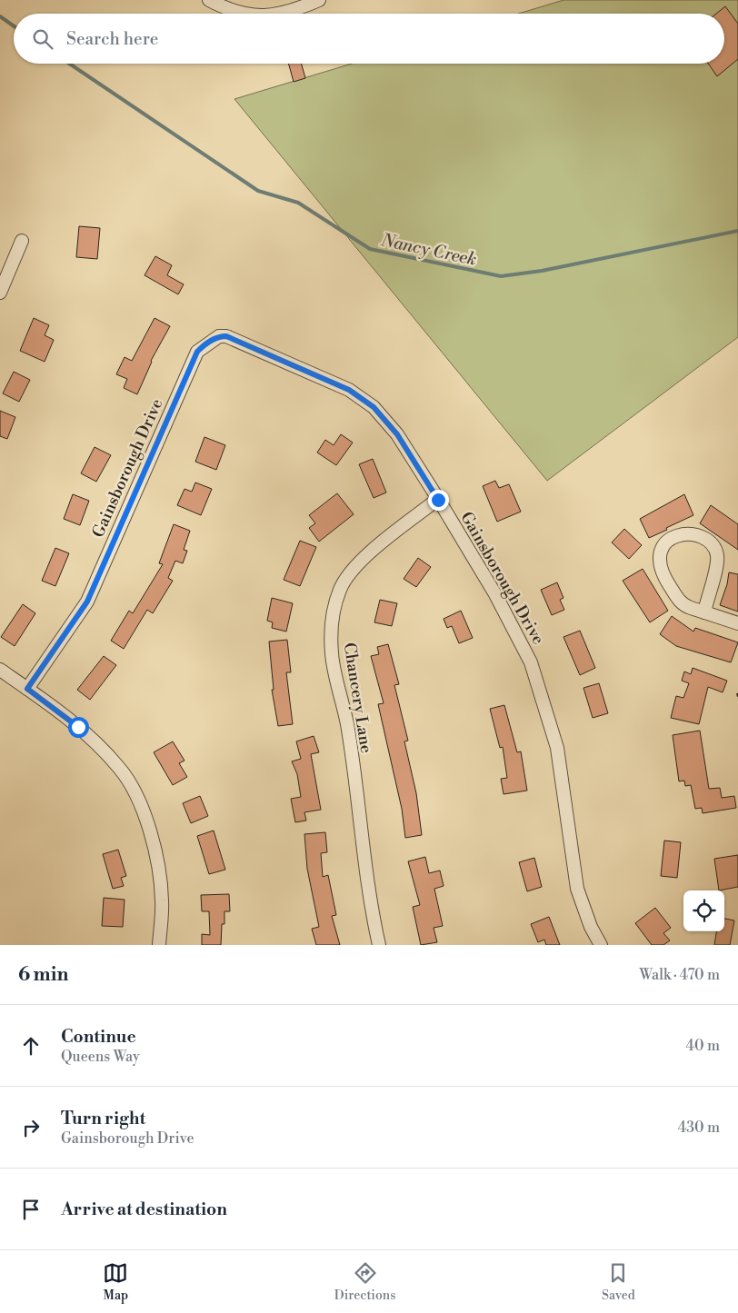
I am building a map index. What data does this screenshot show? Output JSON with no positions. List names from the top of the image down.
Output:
{
  "streets": {
    "street": ["Gainsborough Drive", "Chancery Lane"]
  },
  "crossings": [
    ["Gainsborough Drive", "Chancery Lane"]
  ],
  "water": ["Nancy Creek"],
  "page": {
    "search": "Search here",
    "heading": ["6 min", "Walk · 470 m"],
    "list": [
      ["Continue", "Queens Way", "40 m"],
      ["Turn right", "Gainsborough Drive", "430 m"],
      "Arrive at destination"
    ],
    "nav": ["Map", "Directions", "Saved"]
  }
}
